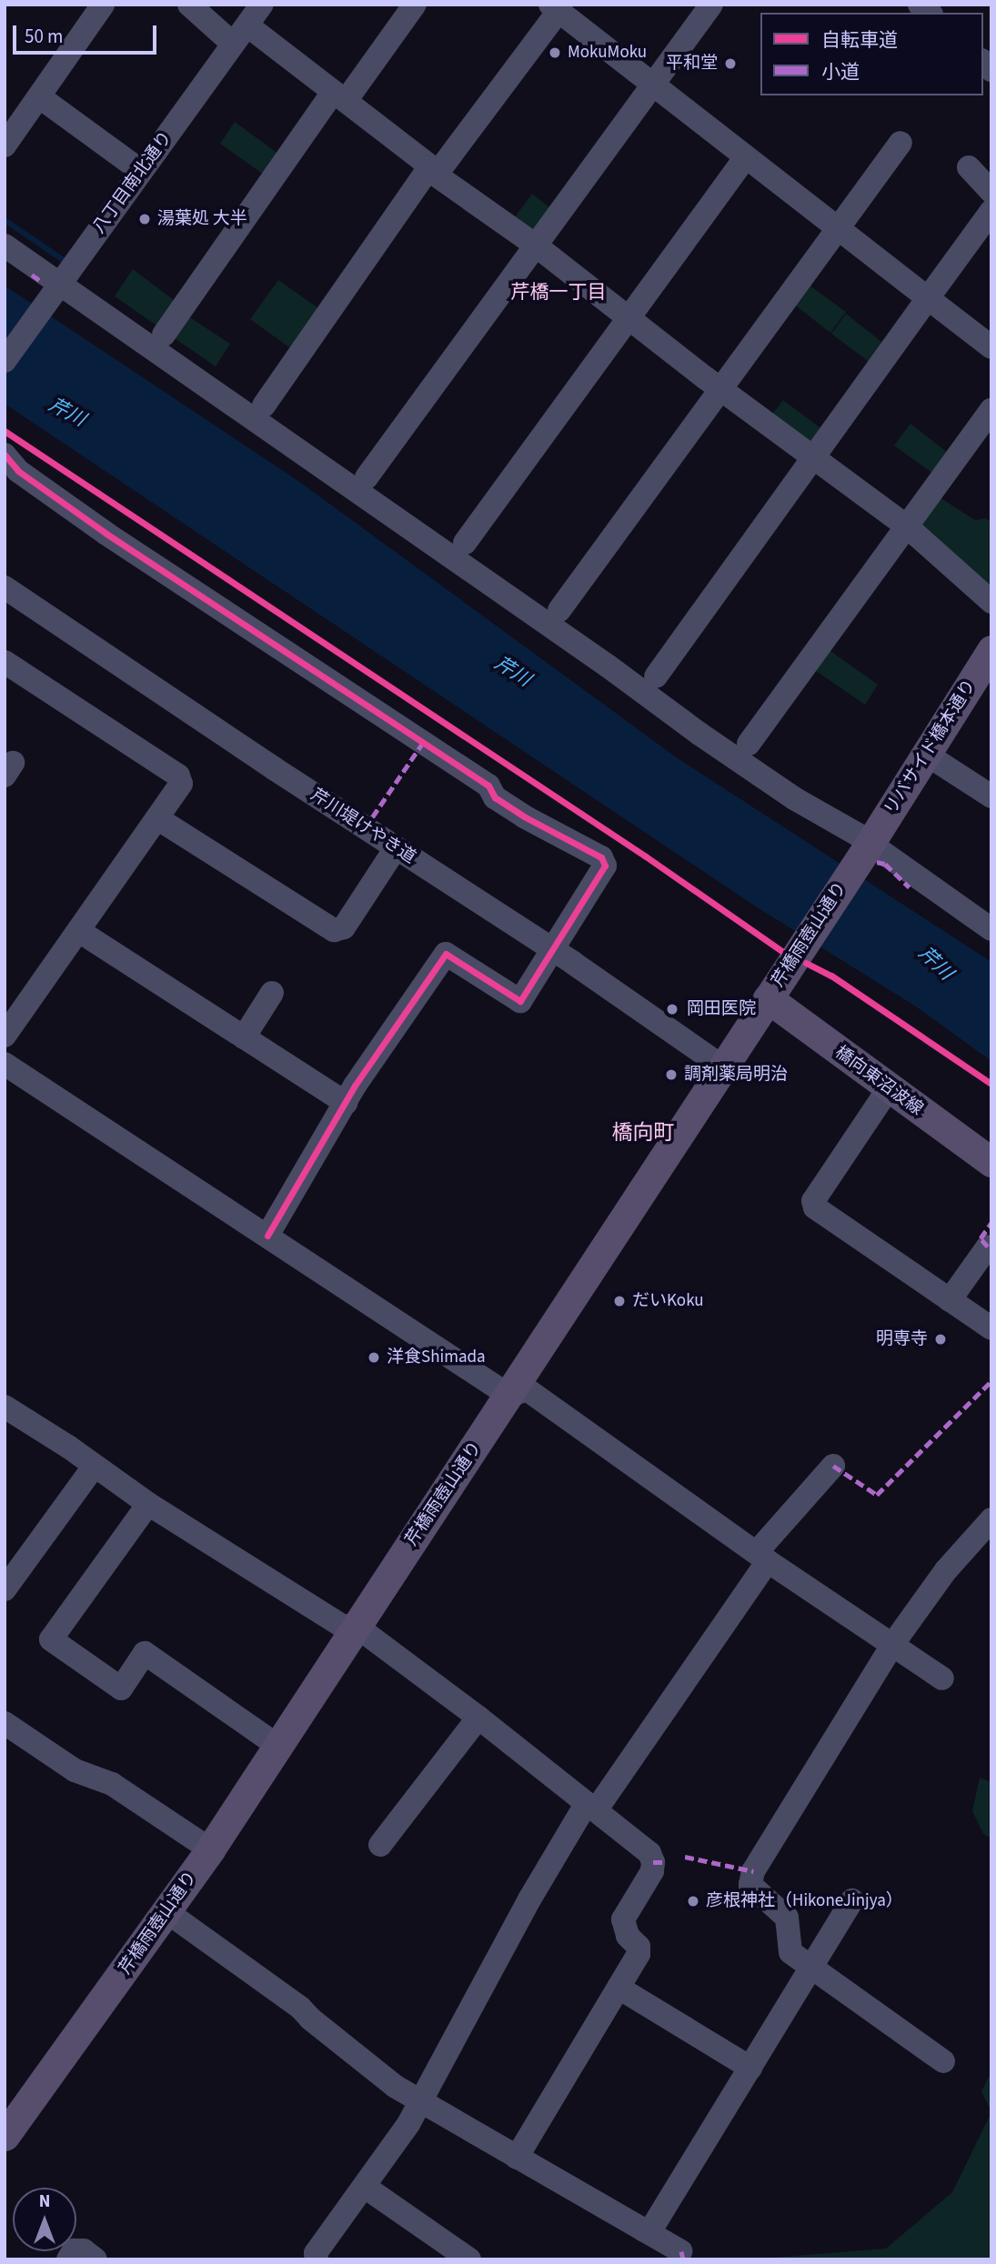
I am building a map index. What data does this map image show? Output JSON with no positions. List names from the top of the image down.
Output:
{
  "streets": {
    "main road": ["リバサイド橋本通り", "芹橋雨壺山通り", "橋向東沼波線"],
    "street": ["八丁目南北通り", "芹川堤けやき道"]
  },
  "crossings": [
    ["リバサイド橋本通り", "芹橋雨壺山通り"],
    ["芹川堤けやき道", "芹橋雨壺山通り"],
    ["芹橋雨壺山通り", "橋向東沼波線"]
  ],
  "districts": ["芹橋一丁目", "橋向町"],
  "water": ["芹川"],
  "places": [
    "MokuMoku",
    "平和堂",
    "湯葉処 大半",
    "岡田医院",
    "調剤薬局明治",
    "だいKoku",
    "明専寺",
    "洋食Shimada",
    "彦根神社（HikoneJinjya）"
  ],
  "legend": ["自転車道", "小道"],
  "scale_bar": "50 m",
  "north": "top"
}
